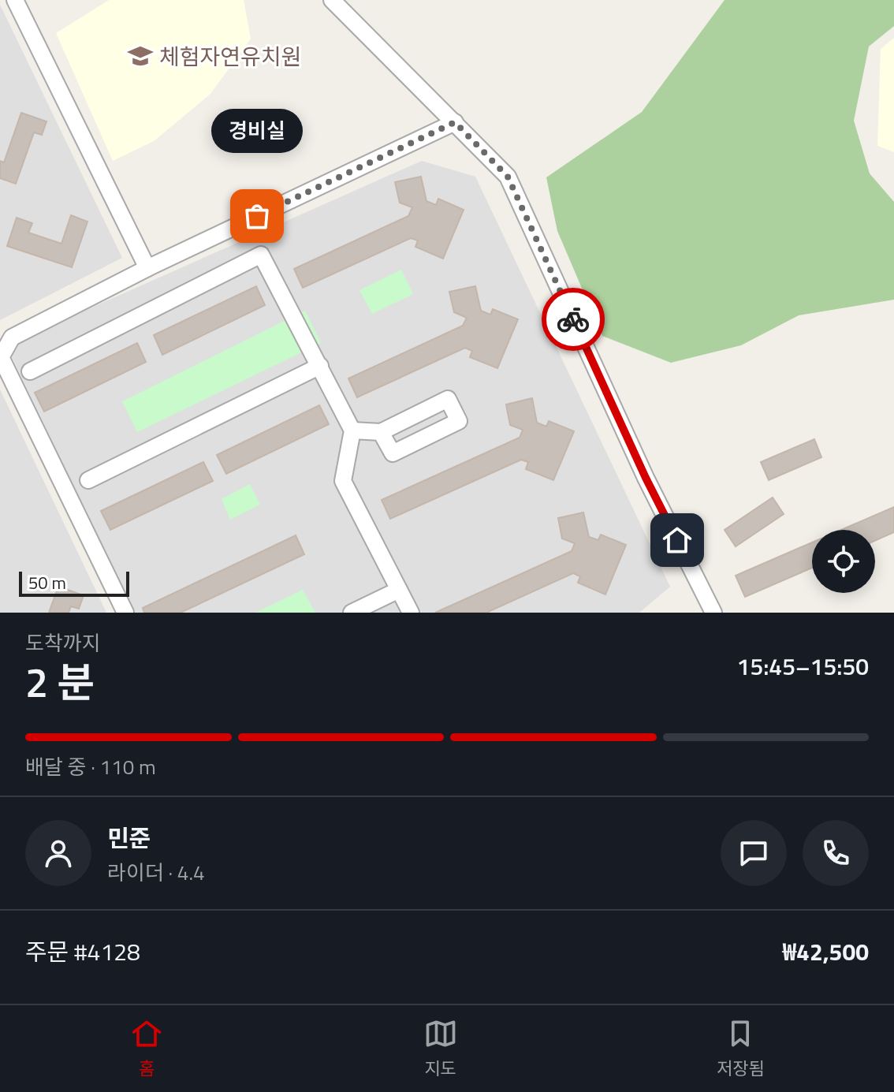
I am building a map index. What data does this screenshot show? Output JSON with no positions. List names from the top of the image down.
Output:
{
  "places": {
    "school or university": ["체험자연유치원"],
    "other": ["경비실"]
  },
  "scale_bar": "50 m",
  "page": {
    "bubble": "경비실",
    "scale": "50 m",
    "heading": ["2 분", "도착까지", "15:45–15:50"],
    "panel": [
      "민준",
      "라이더 · 4.4",
      "주문 #4128",
      "₩42,500"
    ],
    "bar": "배달 중 · 110 m",
    "tabs": ["홈", "지도", "저장됨"]
  }
}
